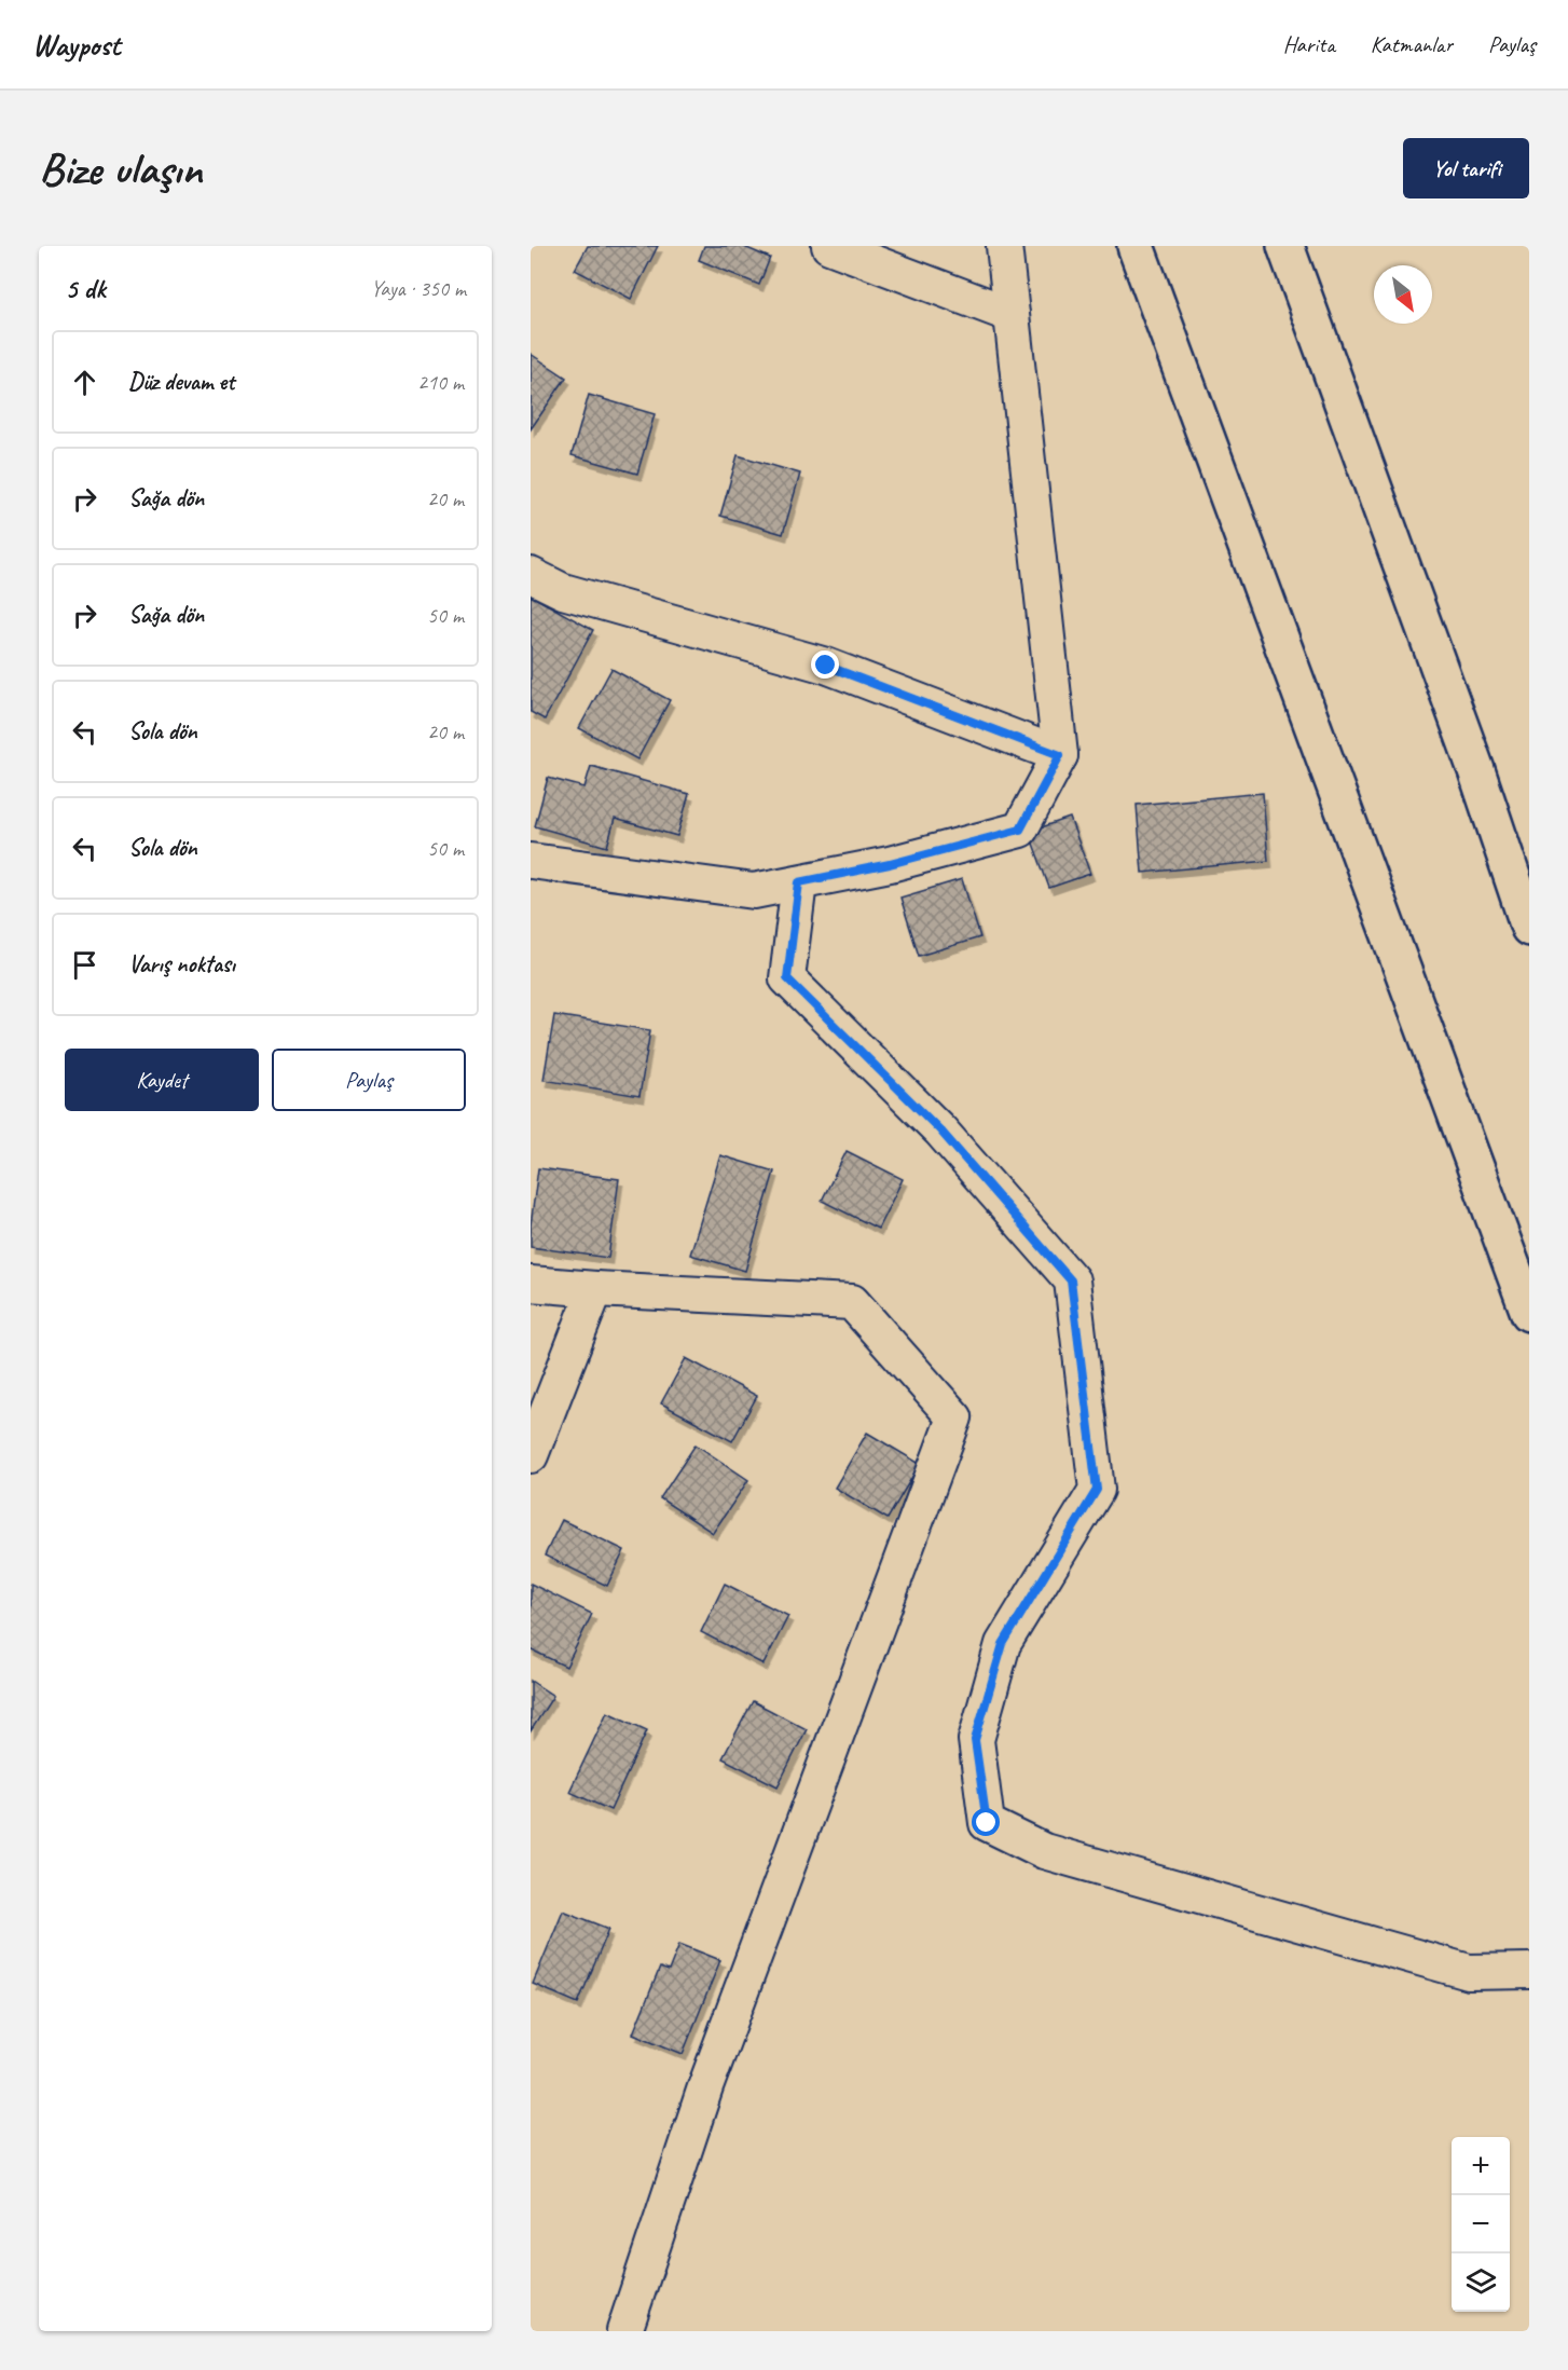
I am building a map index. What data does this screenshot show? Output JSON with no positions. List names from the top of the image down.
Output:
{
  "north": "bottom right",
  "page": {
    "header": "Waypost",
    "nav": ["Harita", "Katmanlar", "Paylaş"],
    "buttons": [
      "Yol tarifi",
      ["Kaydet", "Paylaş"]
    ],
    "title": "Bize ulaşın",
    "heading": ["5 dk", "Yaya · 350 m"],
    "list": [
      ["Düz devam et", "210 m"],
      ["Sağa dön", "20 m"],
      ["Sağa dön", "50 m"],
      ["Sola dön", "20 m"],
      ["Sola dön", "50 m"],
      "Varış noktası"
    ],
    "map_buttons": ["+", "−"]
  }
}
